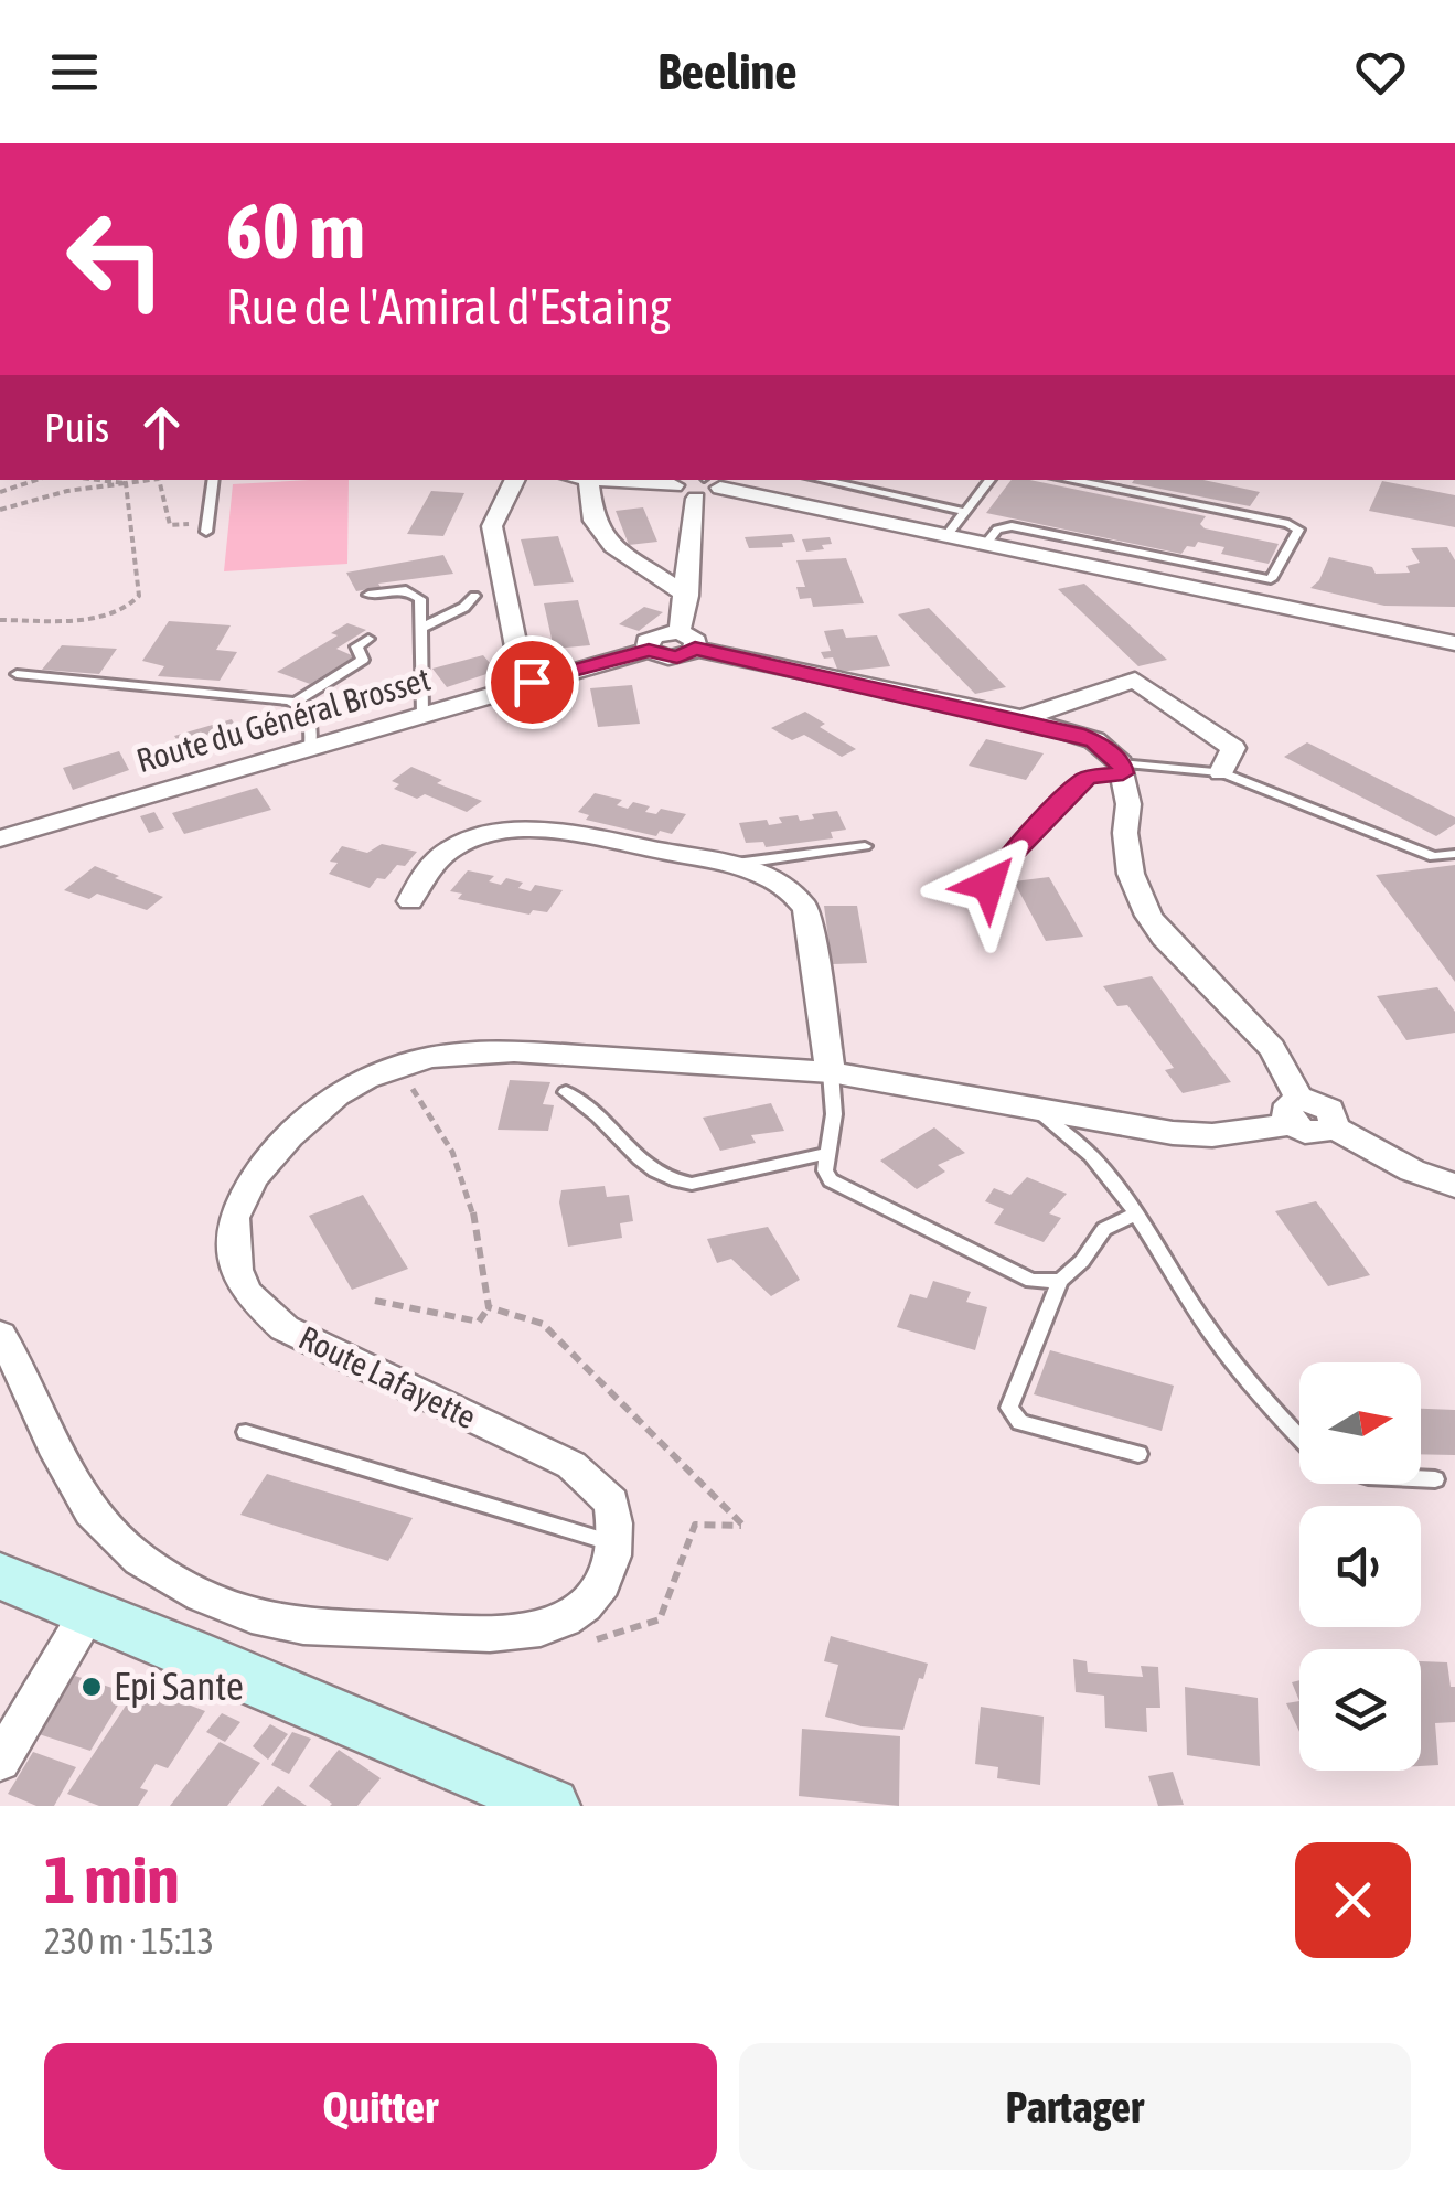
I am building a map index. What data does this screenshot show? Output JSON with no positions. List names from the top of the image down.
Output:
{
  "streets": {
    "street": ["Route du Général Brosset", "Route Lafayette"]
  },
  "places": ["Epi Sante"],
  "north": "right",
  "page": {
    "header": "Beeline",
    "turn": ["60 m", "Rue de l'Amiral d'Estaing"],
    "then": "Puis",
    "heading": ["1 min", "230 m · 15:13"],
    "buttons": ["Quitter", "Partager"]
  }
}
